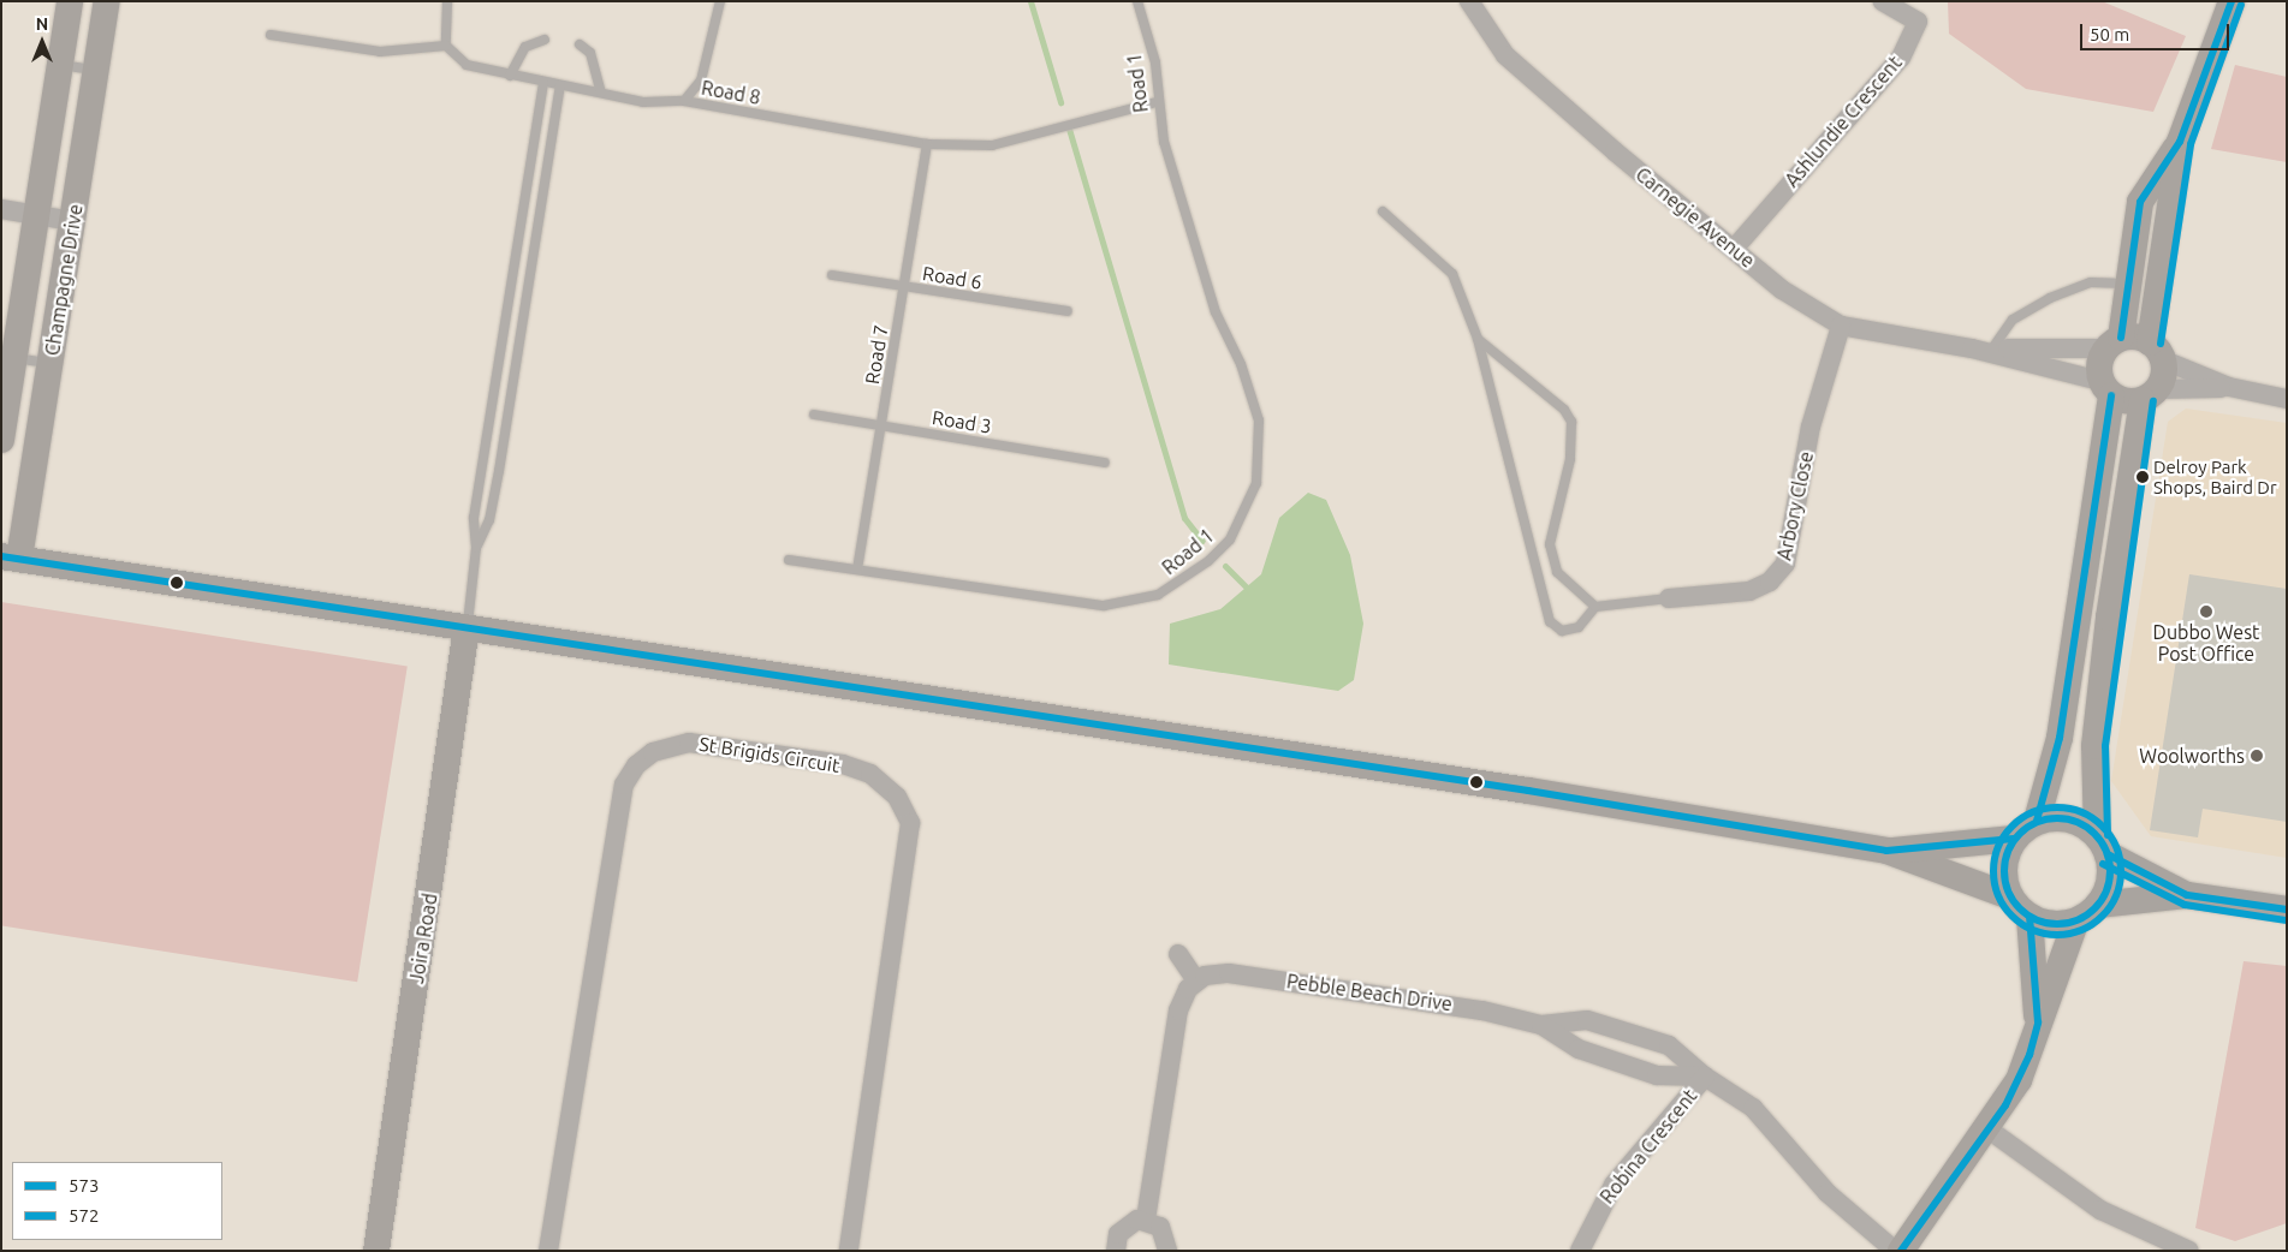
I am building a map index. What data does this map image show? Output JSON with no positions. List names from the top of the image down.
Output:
{
  "streets": {
    "street": [
      "Ashlundie Crescent",
      "Carnegie Avenue",
      "Champagne Drive",
      "Arbory Close",
      "St Brigids Circuit",
      "Joira Road",
      "Pebble Beach Drive",
      "Robina Crescent"
    ],
    "lane": [
      "Road 1",
      "Road 8",
      "Road 6",
      "Road 7",
      "Road 3"
    ]
  },
  "crossings": [
    ["Road 1", "Road 8"],
    ["Road 1", "Road 7"],
    ["Road 8", "Road 7"],
    ["Ashlundie Crescent", "Carnegie Avenue"],
    ["Carnegie Avenue", "Arbory Close"],
    ["Road 6", "Road 7"],
    ["Road 7", "Road 3"],
    ["Pebble Beach Drive", "Robina Crescent"]
  ],
  "places": ["Delroy Park Shops, Baird Dr", "Dubbo West Post Office", "Woolworths"],
  "lines": ["transit line 573", "transit line 572"],
  "legend": ["573", "572"],
  "scale_bar": "50 m",
  "north": "top"
}
